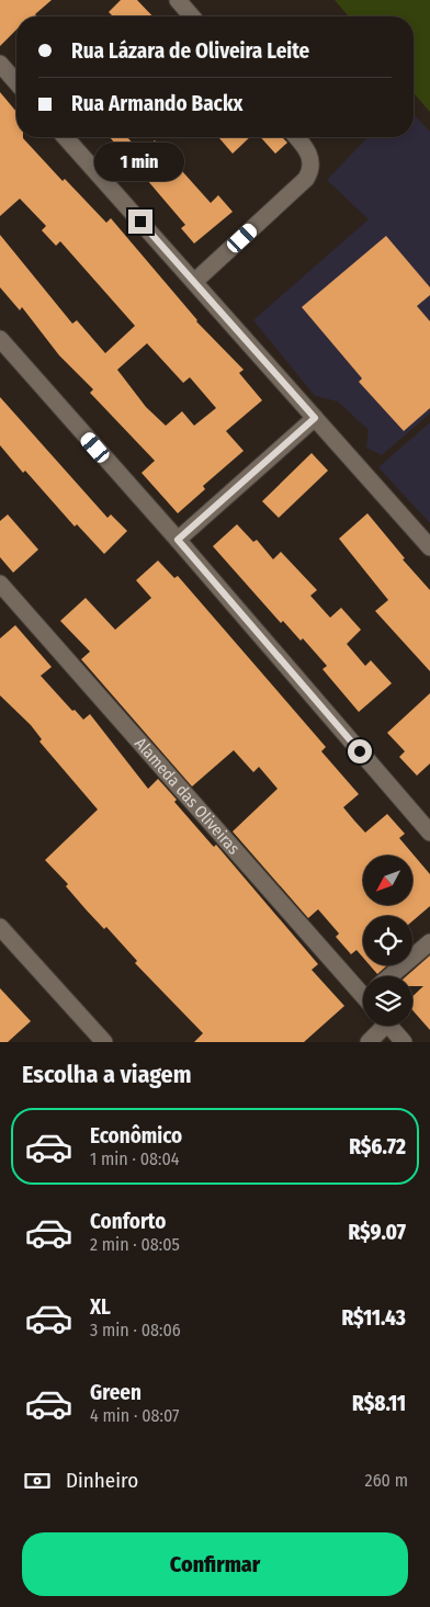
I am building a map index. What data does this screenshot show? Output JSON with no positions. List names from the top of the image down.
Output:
{
  "streets": {
    "street": ["Alameda das Oliveiras"]
  },
  "north": "bottom left",
  "page": {
    "banner": ["Rua Lázara de Oliveira Leite", "Rua Armando Backx"],
    "bubble": "1 min",
    "heading": "Escolha a viagem",
    "list": [
      {
        "name": "Econômico",
        "note": "1 min · 08:04",
        "value": "R$6.72"
      },
      {
        "name": "Conforto",
        "note": "2 min · 08:05",
        "value": "R$9.07"
      },
      {
        "name": "XL",
        "note": "3 min · 08:06",
        "value": "R$11.43"
      },
      {
        "name": "Green",
        "note": "4 min · 08:07",
        "value": "R$8.11"
      }
    ],
    "pay": ["Dinheiro", "260 m"],
    "buttons": "Confirmar"
  }
}
